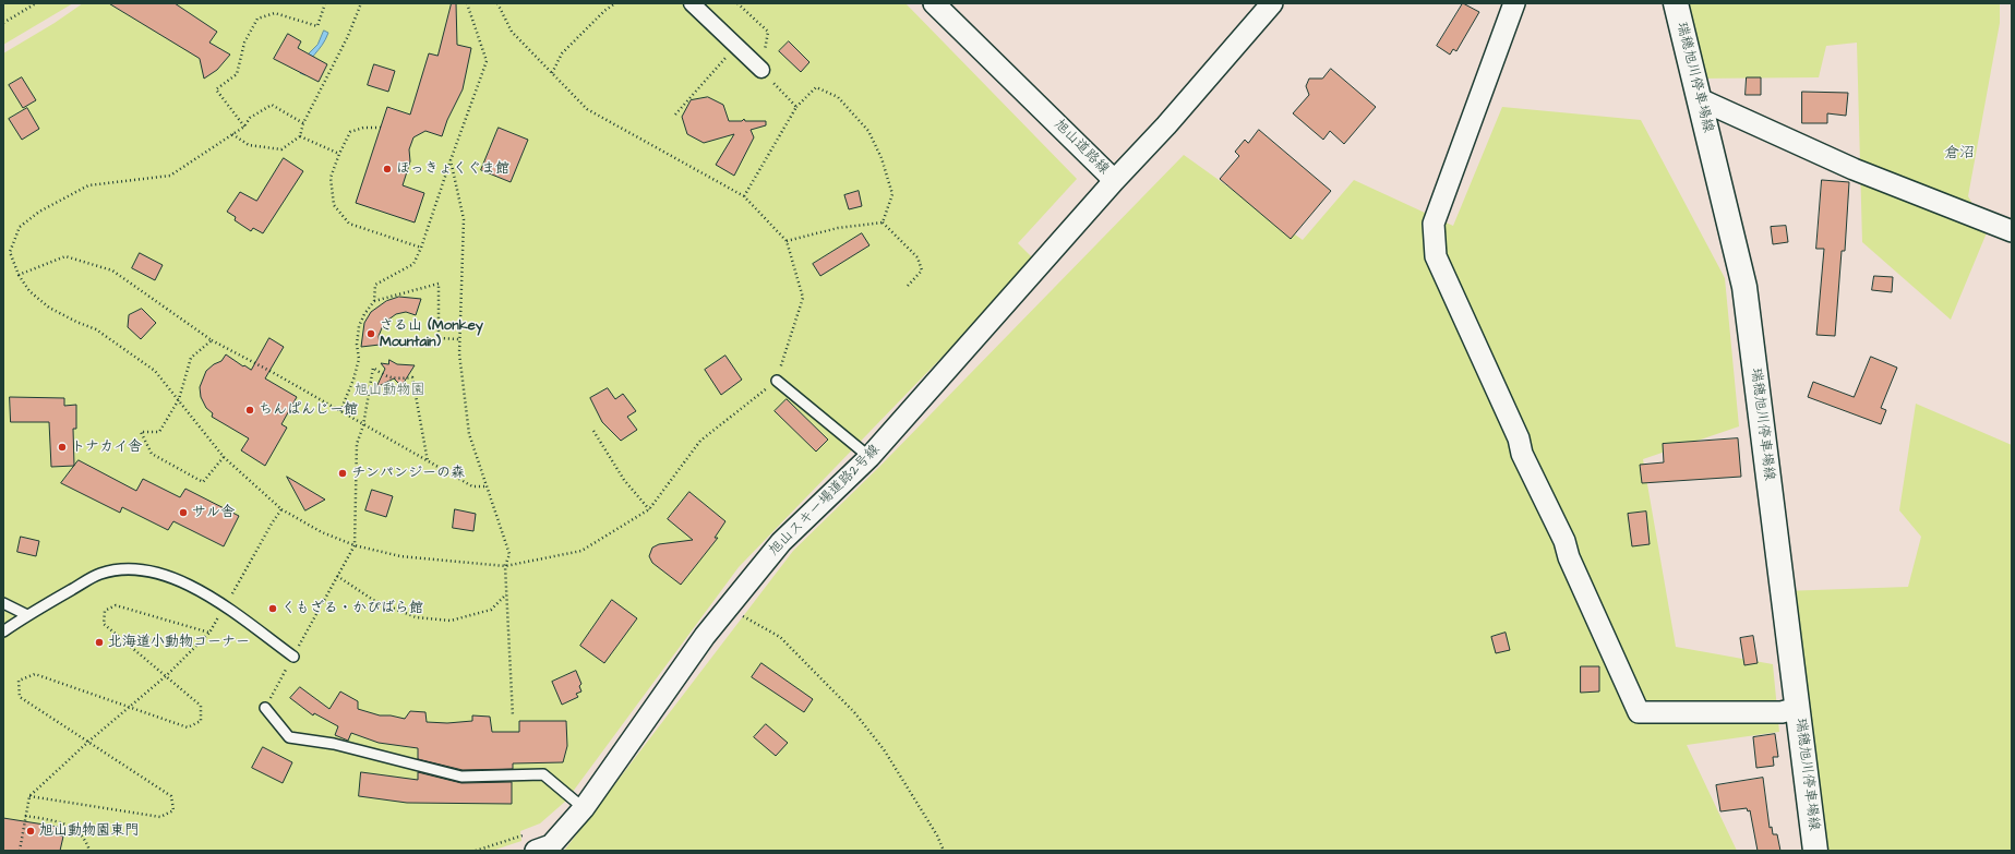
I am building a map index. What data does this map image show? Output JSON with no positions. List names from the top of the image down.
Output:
{
  "streets": {
    "main road": ["瑞穂旭川停車場線"],
    "street": ["旭山道路線", "旭山スキー場道路2号線"]
  },
  "crossings": [
    ["旭山道路線", "旭山スキー場道路2号線"]
  ],
  "districts": ["倉沼"],
  "parks": ["旭山動物園"],
  "places": [
    "ほっきょくぐま館",
    "さる山 (Monkey Mountain)",
    "ちんぱんじー館",
    "トナカイ舎",
    "チンパンジーの森",
    "サル舎",
    "くもざる・かぴばら館",
    "北海道小動物コーナー",
    "旭山動物園東門"
  ]
}
